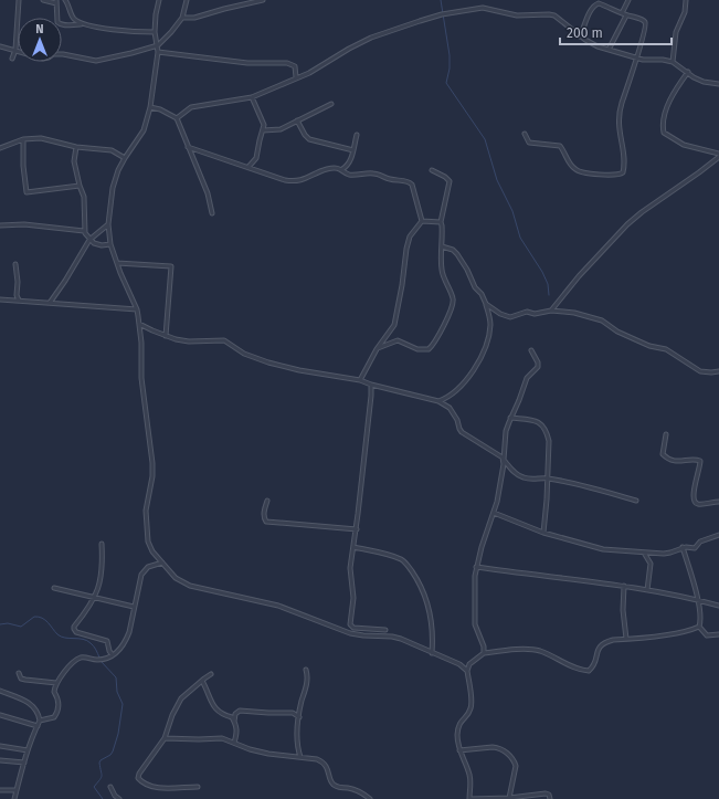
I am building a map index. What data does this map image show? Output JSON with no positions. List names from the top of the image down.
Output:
{
  "scale_bar": "200 m",
  "north": "top"
}
